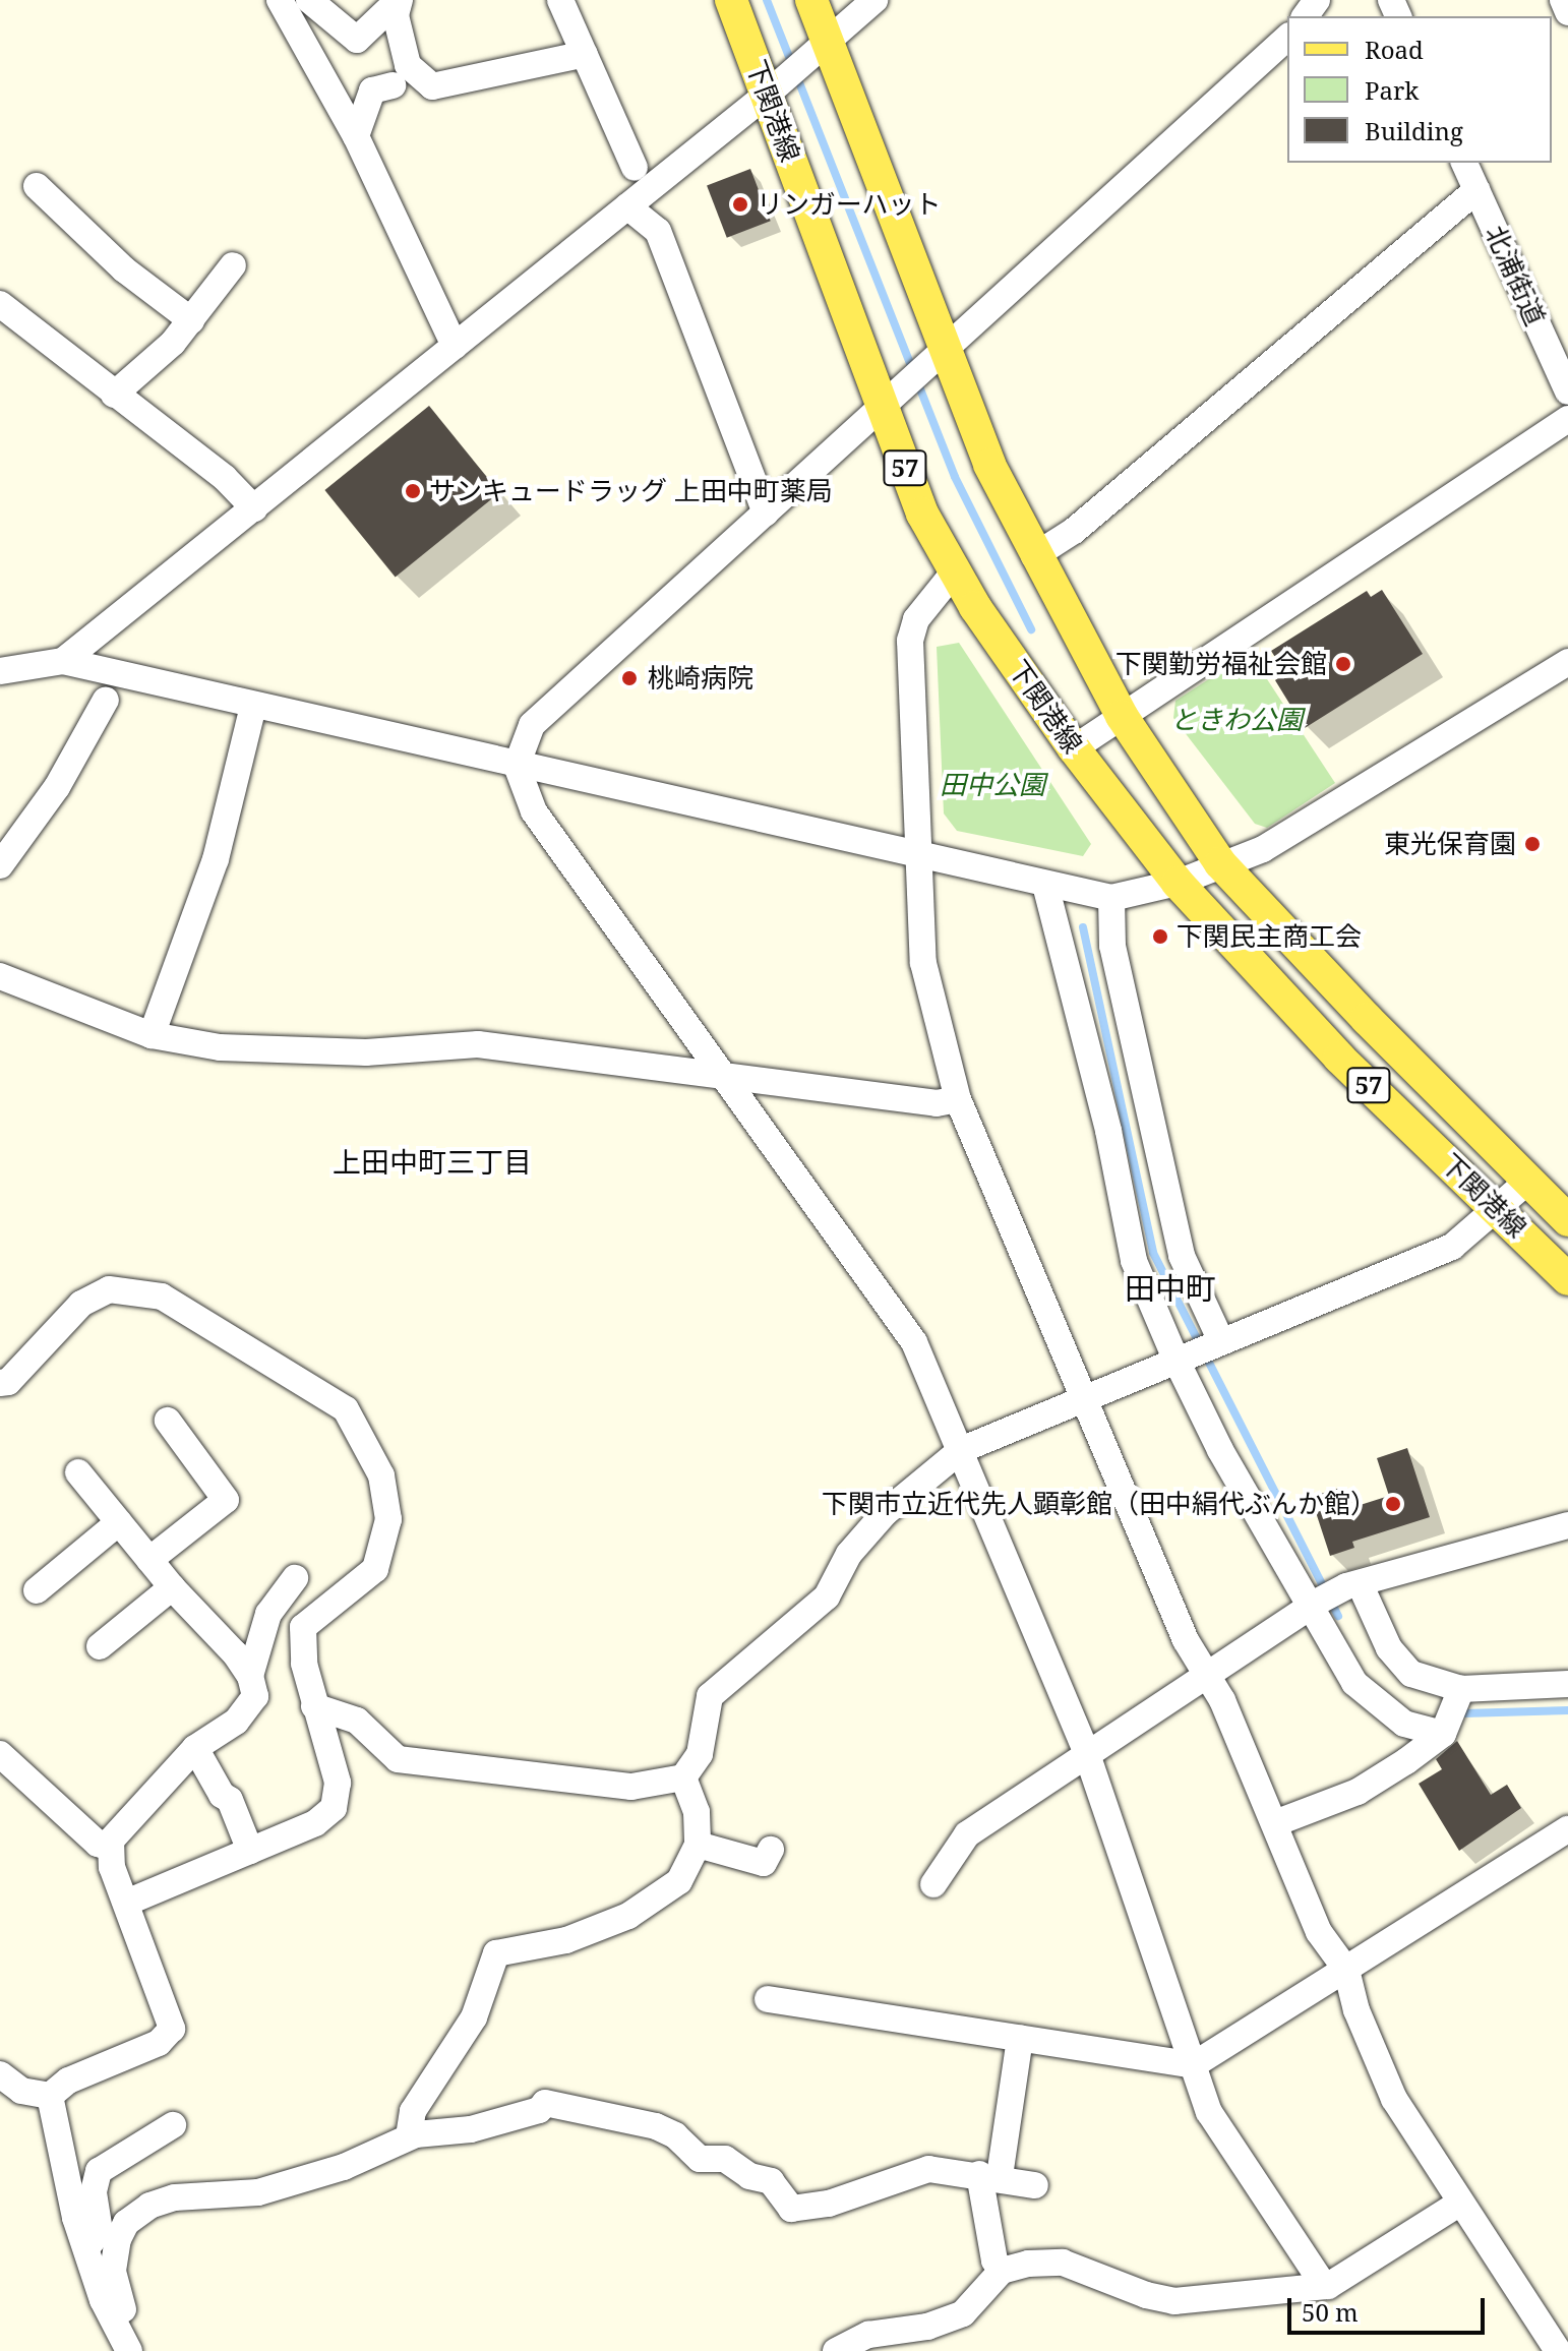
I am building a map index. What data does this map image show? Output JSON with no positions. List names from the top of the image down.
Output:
{
  "streets": {
    "main road": ["下関港線", "57"],
    "street": ["北浦街道"]
  },
  "districts": ["上田中町三丁目", "田中町"],
  "parks": ["ときわ公園", "田中公園"],
  "places": [
    "リンガーハット",
    "サンキュードラッグ 上田中町薬局",
    "下関勤労福祉会館",
    "桃崎病院",
    "東光保育園",
    "下関民主商工会",
    "下関市立近代先人顕彰館（田中絹代ぶんか館）"
  ],
  "legend": ["Road", "Park", "Building"],
  "scale_bar": "50 m"
}
